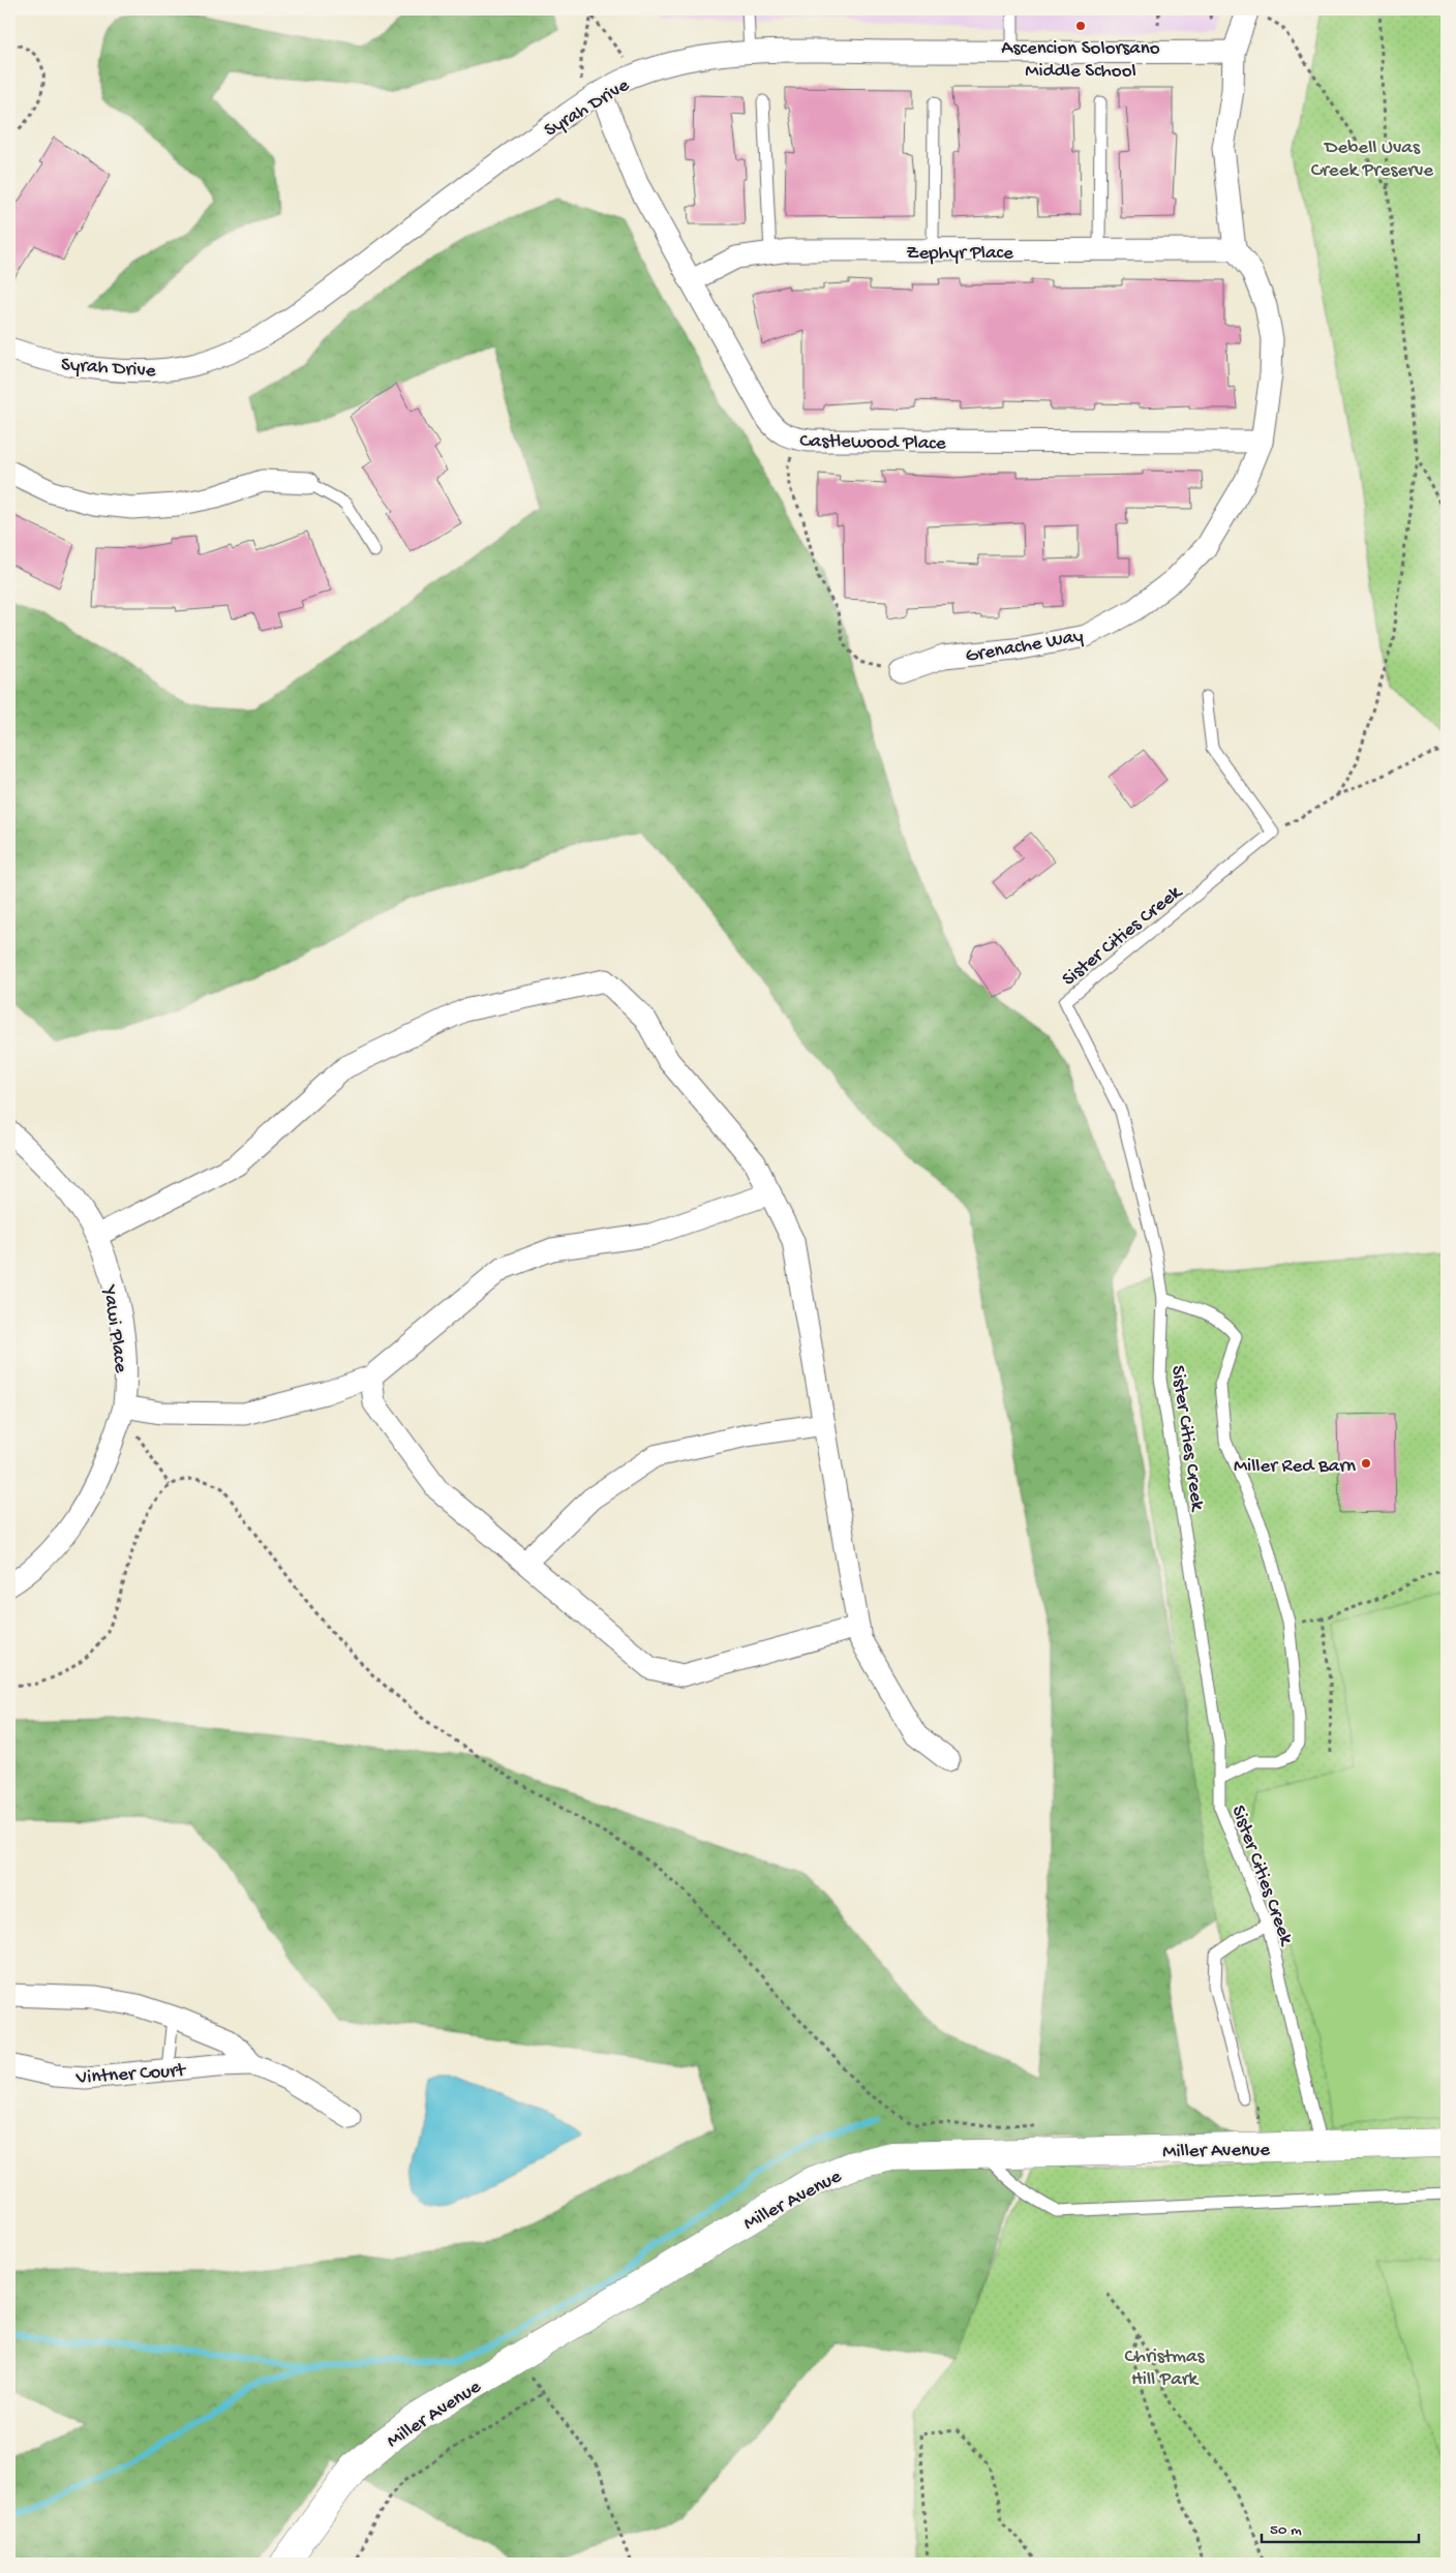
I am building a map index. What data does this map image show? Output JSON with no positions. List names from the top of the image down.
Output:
{
  "streets": {
    "street": [
      "Syrah Drive",
      "Zephyr Place",
      "Castlewood Place",
      "Grenache Way",
      "Yawi Place",
      "Vintner Court",
      "Miller Avenue"
    ],
    "lane": ["Sister Cities Creek"]
  },
  "crossings": [
    ["Syrah Drive", "Castlewood Place"],
    ["Zephyr Place", "Castlewood Place"],
    ["Zephyr Place", "Grenache Way"],
    ["Castlewood Place", "Grenache Way"],
    ["Sister Cities Creek", "Miller Avenue"]
  ],
  "parks": ["Debell Uvas Creek Preserve", "Christmas Hill Park"],
  "places": ["Ascencion Solorsano Middle School", "Miller Red Barn"],
  "scale_bar": "50 m"
}
